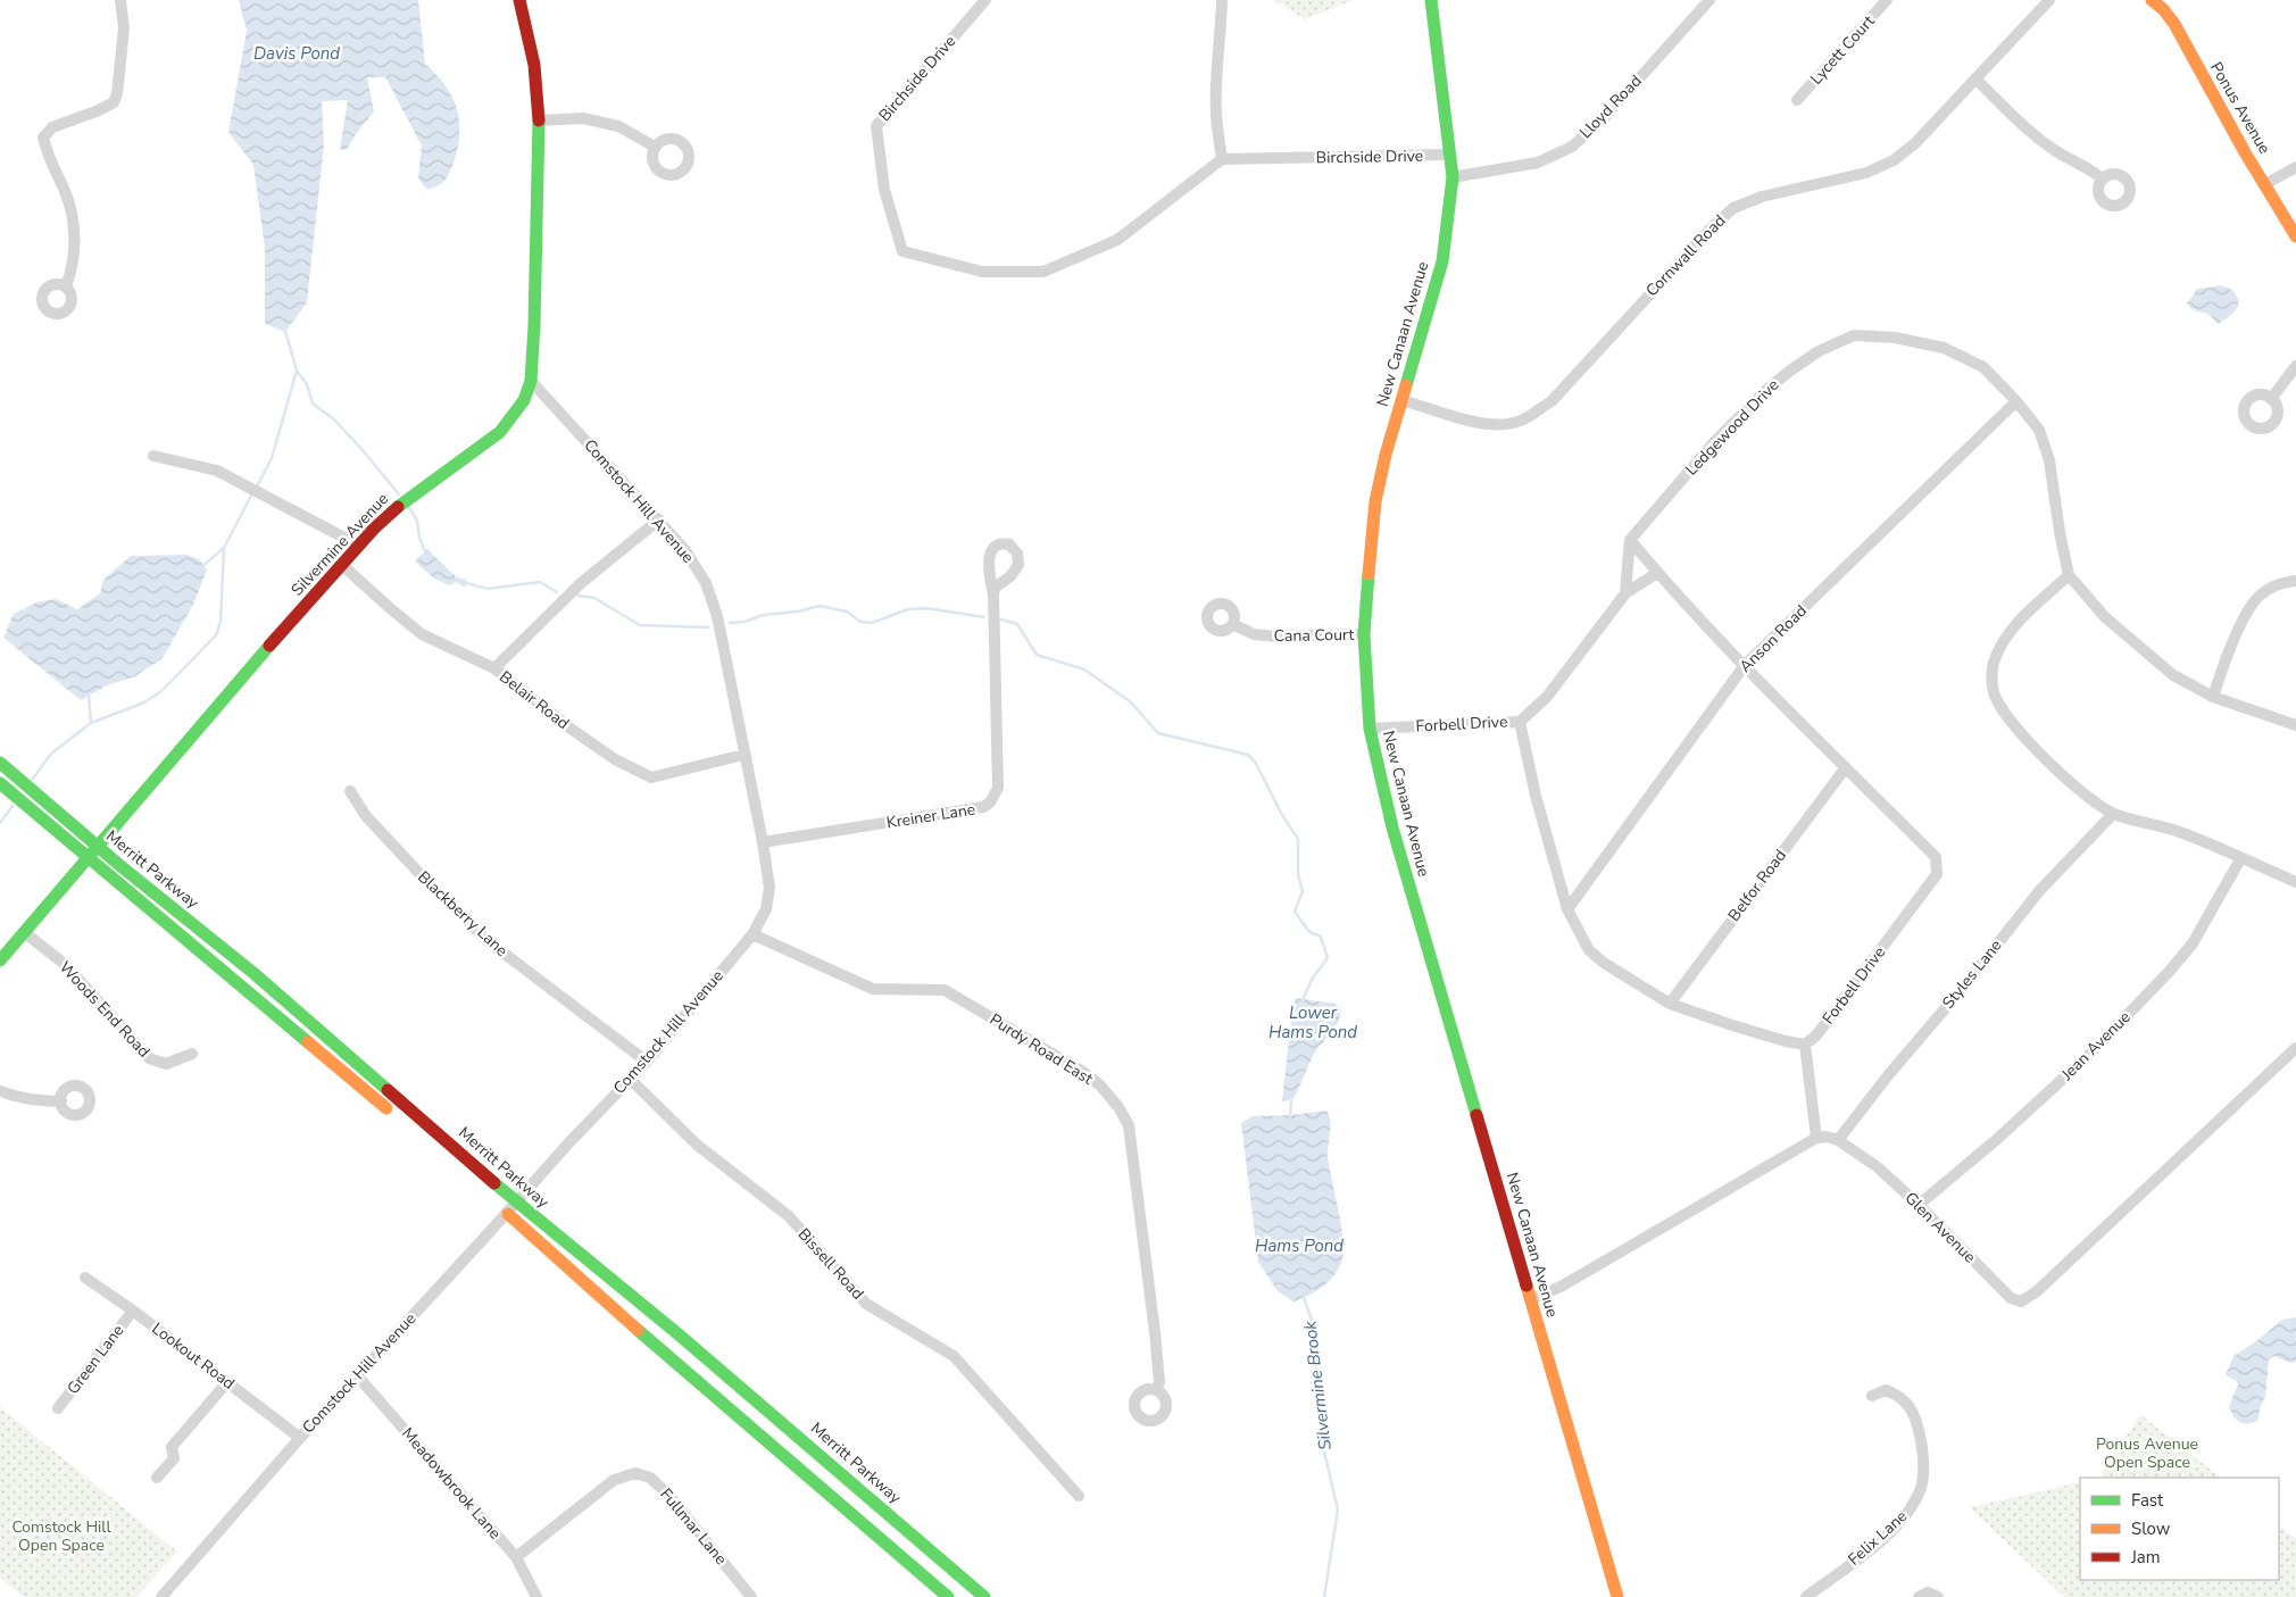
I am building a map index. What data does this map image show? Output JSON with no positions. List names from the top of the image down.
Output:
{
  "streets": {
    "main road": [
      "Ponus Avenue",
      "New Canaan Avenue",
      "Silvermine Avenue",
      "Merritt Parkway"
    ],
    "street": [
      "Lycett Court",
      "Birchside Drive",
      "Lloyd Road",
      "Cornwall Road",
      "Ledgewood Drive",
      "Comstock Hill Avenue",
      "Cana Court",
      "Anson Road",
      "Belair Road",
      "Forbell Drive",
      "Kreiner Lane",
      "Belfor Road",
      "Blackberry Lane",
      "Styles Lane",
      "Woods End Road",
      "Jean Avenue",
      "Purdy Road East",
      "Glen Avenue",
      "Bissell Road",
      "Lookout Road",
      "Green Lane",
      "Meadowbrook Lane",
      "Fullmar Lane",
      "Felix Lane"
    ]
  },
  "crossings": [
    ["Birchside Drive", "New Canaan Avenue"],
    ["Lloyd Road", "New Canaan Avenue"],
    ["Cornwall Road", "New Canaan Avenue"],
    ["New Canaan Avenue", "Cana Court"],
    ["New Canaan Avenue", "Forbell Drive"],
    ["Ledgewood Drive", "Anson Road"],
    ["Ledgewood Drive", "Forbell Drive"],
    ["Comstock Hill Avenue", "Silvermine Avenue"],
    ["Comstock Hill Avenue", "Belair Road"],
    ["Comstock Hill Avenue", "Kreiner Lane"],
    ["Comstock Hill Avenue", "Blackberry Lane"],
    ["Comstock Hill Avenue", "Purdy Road East"],
    ["Comstock Hill Avenue", "Bissell Road"],
    ["Comstock Hill Avenue", "Lookout Road"],
    ["Comstock Hill Avenue", "Meadowbrook Lane"],
    ["Silvermine Avenue", "Belair Road"],
    ["Silvermine Avenue", "Woods End Road"],
    ["Anson Road", "Forbell Drive"],
    ["Forbell Drive", "Belfor Road"],
    ["Styles Lane", "Glen Avenue"],
    ["Jean Avenue", "Glen Avenue"],
    ["Lookout Road", "Green Lane"],
    ["Meadowbrook Lane", "Fullmar Lane"]
  ],
  "water": [
    "Davis Pond",
    "Lower Hams Pond",
    "Hams Pond",
    "Silvermine Brook"
  ],
  "parks": ["Ponus Avenue Open Space", "Comstock Hill Open Space"],
  "legend": ["Fast", "Slow", "Jam"]
}
